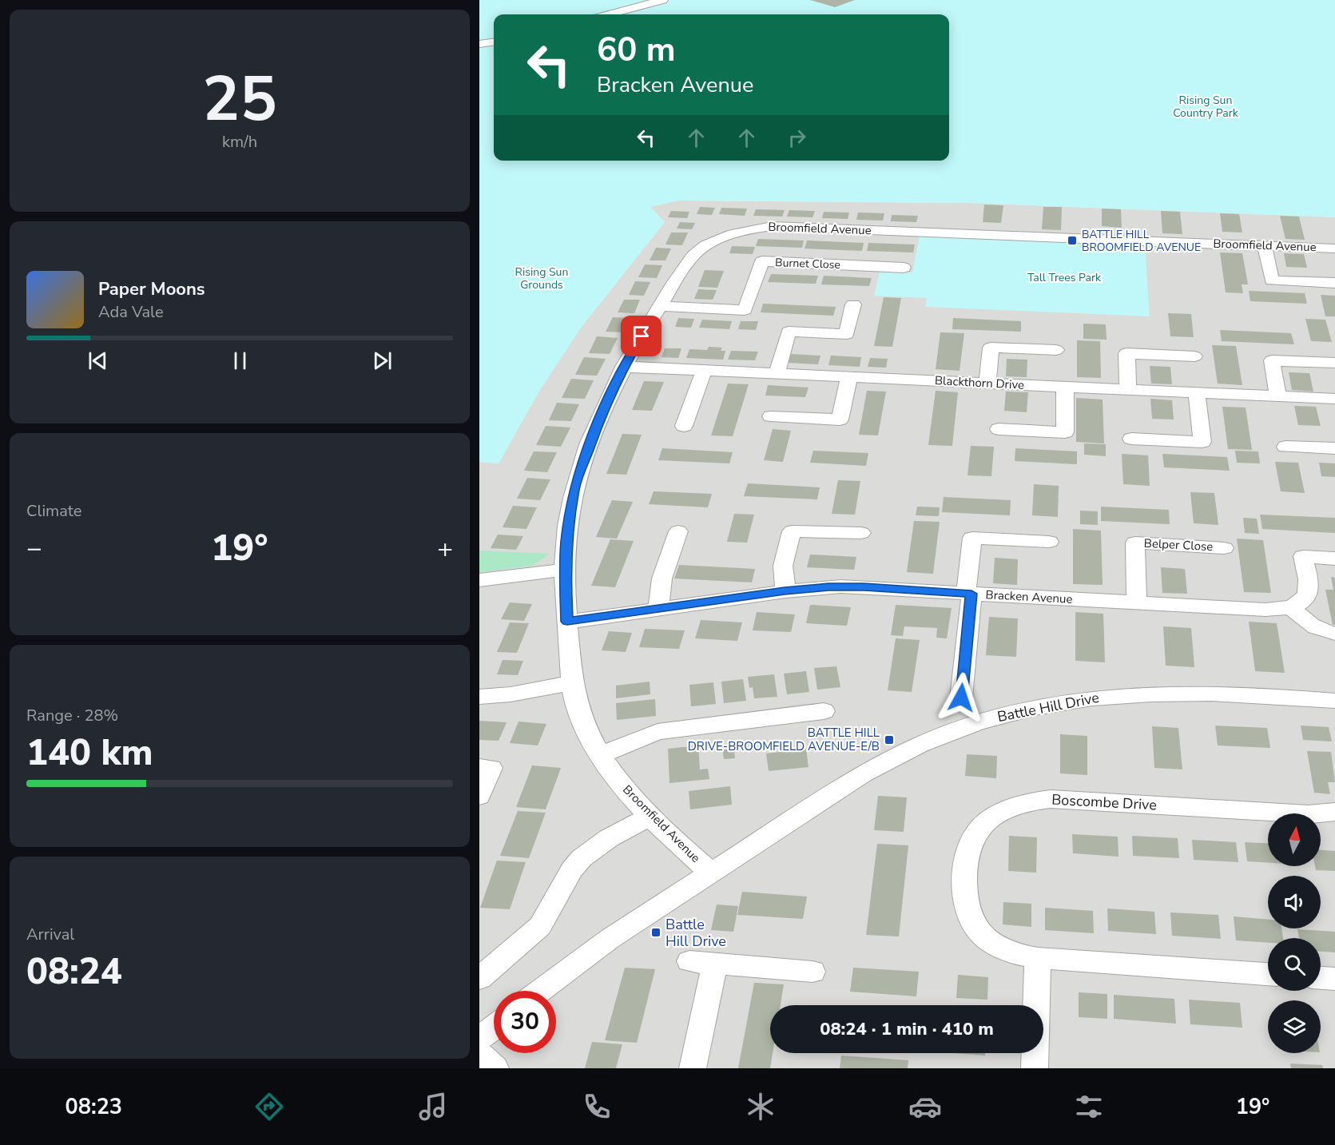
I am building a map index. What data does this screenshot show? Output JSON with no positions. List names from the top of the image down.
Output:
{
  "streets": {
    "street": [
      "Broomfield Avenue",
      "Burnet Close",
      "Blackthorn Drive",
      "Belper Close",
      "Bracken Avenue",
      "Battle Hill Drive",
      "Boscombe Drive"
    ]
  },
  "crossings": [
    ["Broomfield Avenue", "Burnet Close"],
    ["Broomfield Avenue", "Blackthorn Drive"],
    ["Broomfield Avenue", "Bracken Avenue"],
    ["Broomfield Avenue", "Battle Hill Drive"],
    ["Belper Close", "Bracken Avenue"]
  ],
  "parks": ["Rising Sun Country Park", "Rising Sun Grounds", "Tall Trees Park"],
  "places": {
    "transit": ["BATTLE HILL BROOMFIELD AVENUE", "BATTLE HILL DRIVE-BROOMFIELD AVENUE-E/B", "Battle Hill Drive"]
  },
  "north": "top",
  "page": {
    "tile": [
      ["25", "km/h"],
      "Climate",
      ["Range · 28%", "140 km"],
      ["Arrival", "08:24"]
    ],
    "turn": ["60 m", "Bracken Avenue"],
    "song": ["Paper Moons", "Ada Vale"],
    "heat": ["−", "19°", "+"],
    "limit": "30",
    "trip": "08:24 · 1 min · 410 m",
    "tabs": ["08:23", "19°"]
  }
}
